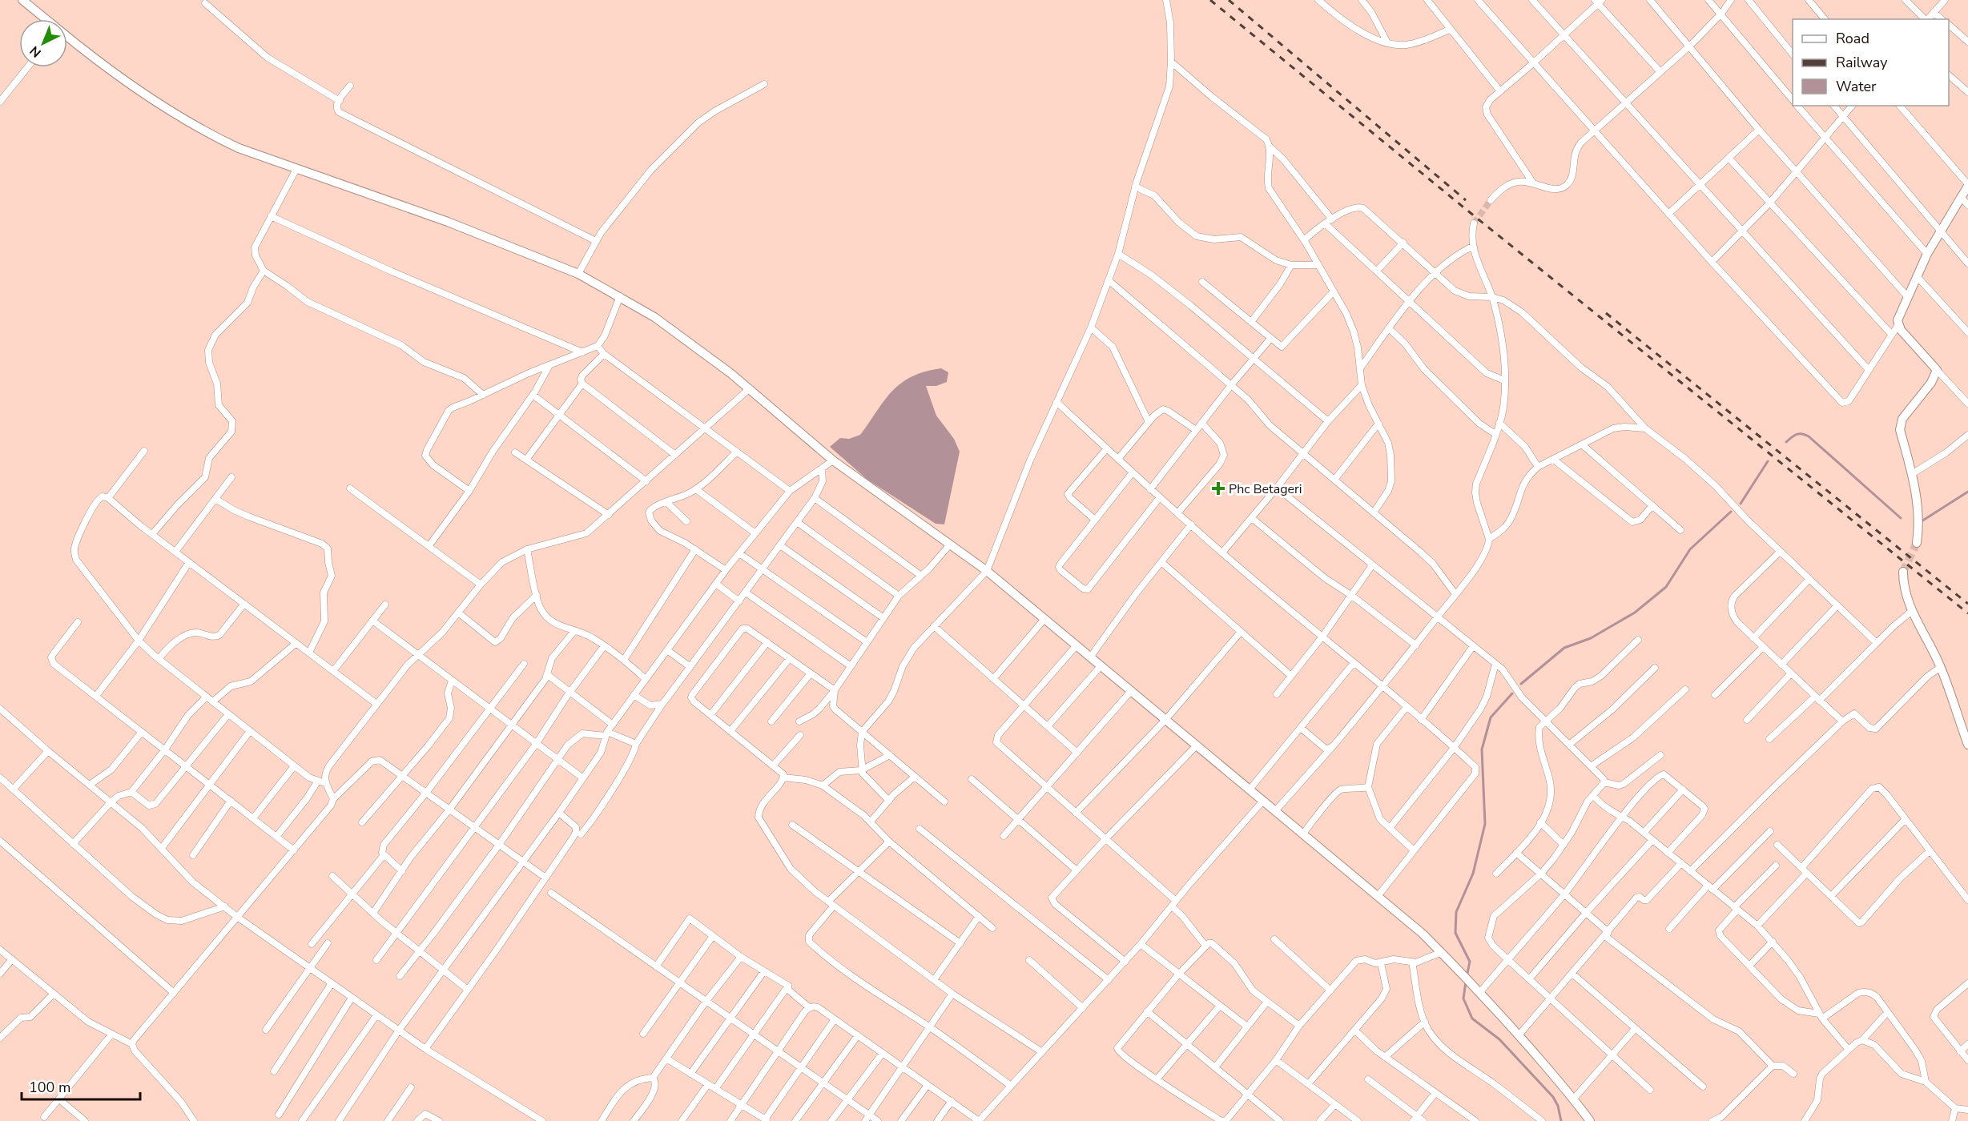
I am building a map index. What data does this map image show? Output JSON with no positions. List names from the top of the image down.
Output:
{
  "places": {
    "health": ["Phc Betageri"]
  },
  "legend": ["Road", "Railway", "Water"],
  "scale_bar": "100 m",
  "north": "bottom left"
}
